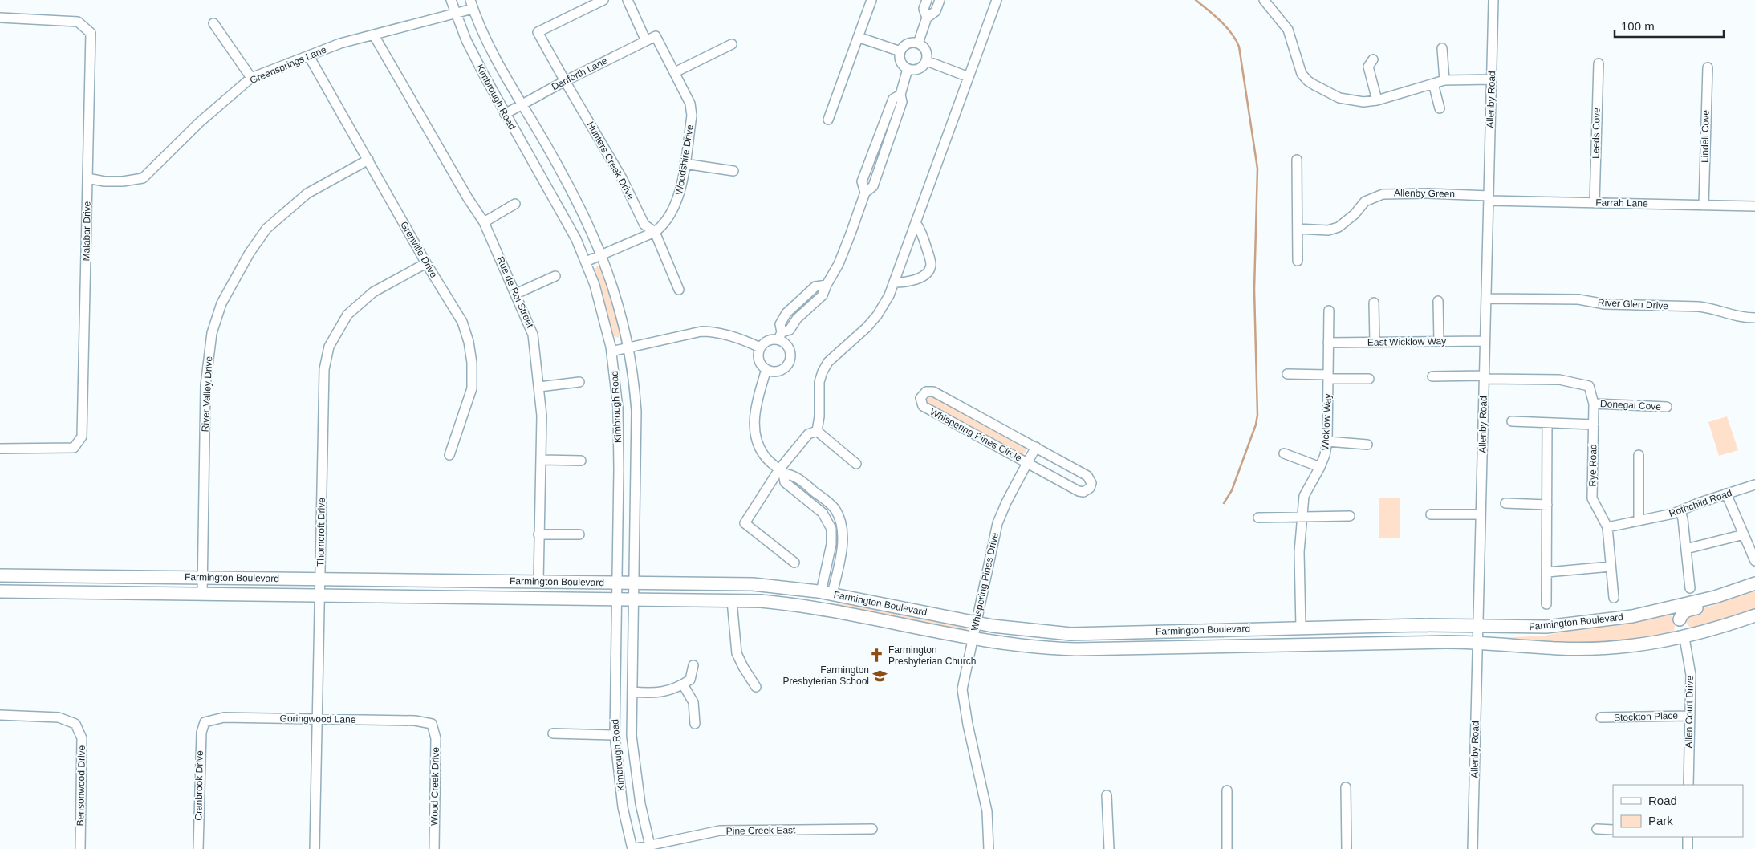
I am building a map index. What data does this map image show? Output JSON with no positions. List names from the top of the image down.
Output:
{
  "streets": {
    "main road": ["Farmington Boulevard"],
    "street": [
      "Greensprings Lane",
      "Danforth Lane",
      "Kimbrough Road",
      "Allenby Road",
      "Leeds Cove",
      "Lindell Cove",
      "Woodshire Drive",
      "Hunters Creek Drive",
      "Allenby Green",
      "Farrah Lane",
      "Malabar Drive",
      "Grenville Drive",
      "Rue de Roi Street",
      "River Glen Drive",
      "East Wicklow Way",
      "River Valley Drive",
      "Donegal Cove",
      "Wicklow Way",
      "Whispering Pines Circle",
      "Rye Road",
      "Rothchild Road",
      "Thorncroft Drive",
      "Whispering Pines Drive",
      "Allen Court Drive",
      "Stockton Place",
      "Goringwood Lane",
      "Bensonwood Drive",
      "Cranbrook Drive",
      "Wood Creek Drive",
      "Pine Creek East"
    ]
  },
  "crossings": [
    ["Greensprings Lane", "Kimbrough Road"],
    ["Greensprings Lane", "Malabar Drive"],
    ["Greensprings Lane", "Grenville Drive"],
    ["Greensprings Lane", "Rue de Roi Street"],
    ["Danforth Lane", "Kimbrough Road"],
    ["Danforth Lane", "Woodshire Drive"],
    ["Danforth Lane", "Hunters Creek Drive"],
    ["Kimbrough Road", "Woodshire Drive"],
    ["Kimbrough Road", "Farmington Boulevard"],
    ["Kimbrough Road", "Pine Creek East"],
    ["Allenby Road", "Allenby Green"],
    ["Allenby Road", "Farrah Lane"],
    ["Allenby Road", "River Glen Drive"],
    ["Allenby Road", "East Wicklow Way"],
    ["Allenby Road", "Rye Road"],
    ["Allenby Road", "Farmington Boulevard"],
    ["Leeds Cove", "Farrah Lane"],
    ["Lindell Cove", "Farrah Lane"],
    ["Woodshire Drive", "Hunters Creek Drive"],
    ["Allenby Green", "Farrah Lane"],
    ["Grenville Drive", "River Valley Drive"],
    ["Grenville Drive", "Thorncroft Drive"],
    ["Rue de Roi Street", "Farmington Boulevard"],
    ["East Wicklow Way", "Wicklow Way"],
    ["River Valley Drive", "Farmington Boulevard"],
    ["Donegal Cove", "Rye Road"],
    ["Wicklow Way", "Farmington Boulevard"],
    ["Whispering Pines Circle", "Whispering Pines Drive"],
    ["Thorncroft Drive", "Farmington Boulevard"],
    ["Thorncroft Drive", "Goringwood Lane"],
    ["Farmington Boulevard", "Whispering Pines Drive"],
    ["Farmington Boulevard", "Allen Court Drive"],
    ["Allen Court Drive", "Stockton Place"],
    ["Goringwood Lane", "Cranbrook Drive"],
    ["Goringwood Lane", "Wood Creek Drive"]
  ],
  "places": {
    "church": ["Farmington Presbyterian Church"],
    "school or university": ["Farmington Presbyterian School"]
  },
  "legend": ["Road", "Park"],
  "scale_bar": "100 m"
}
